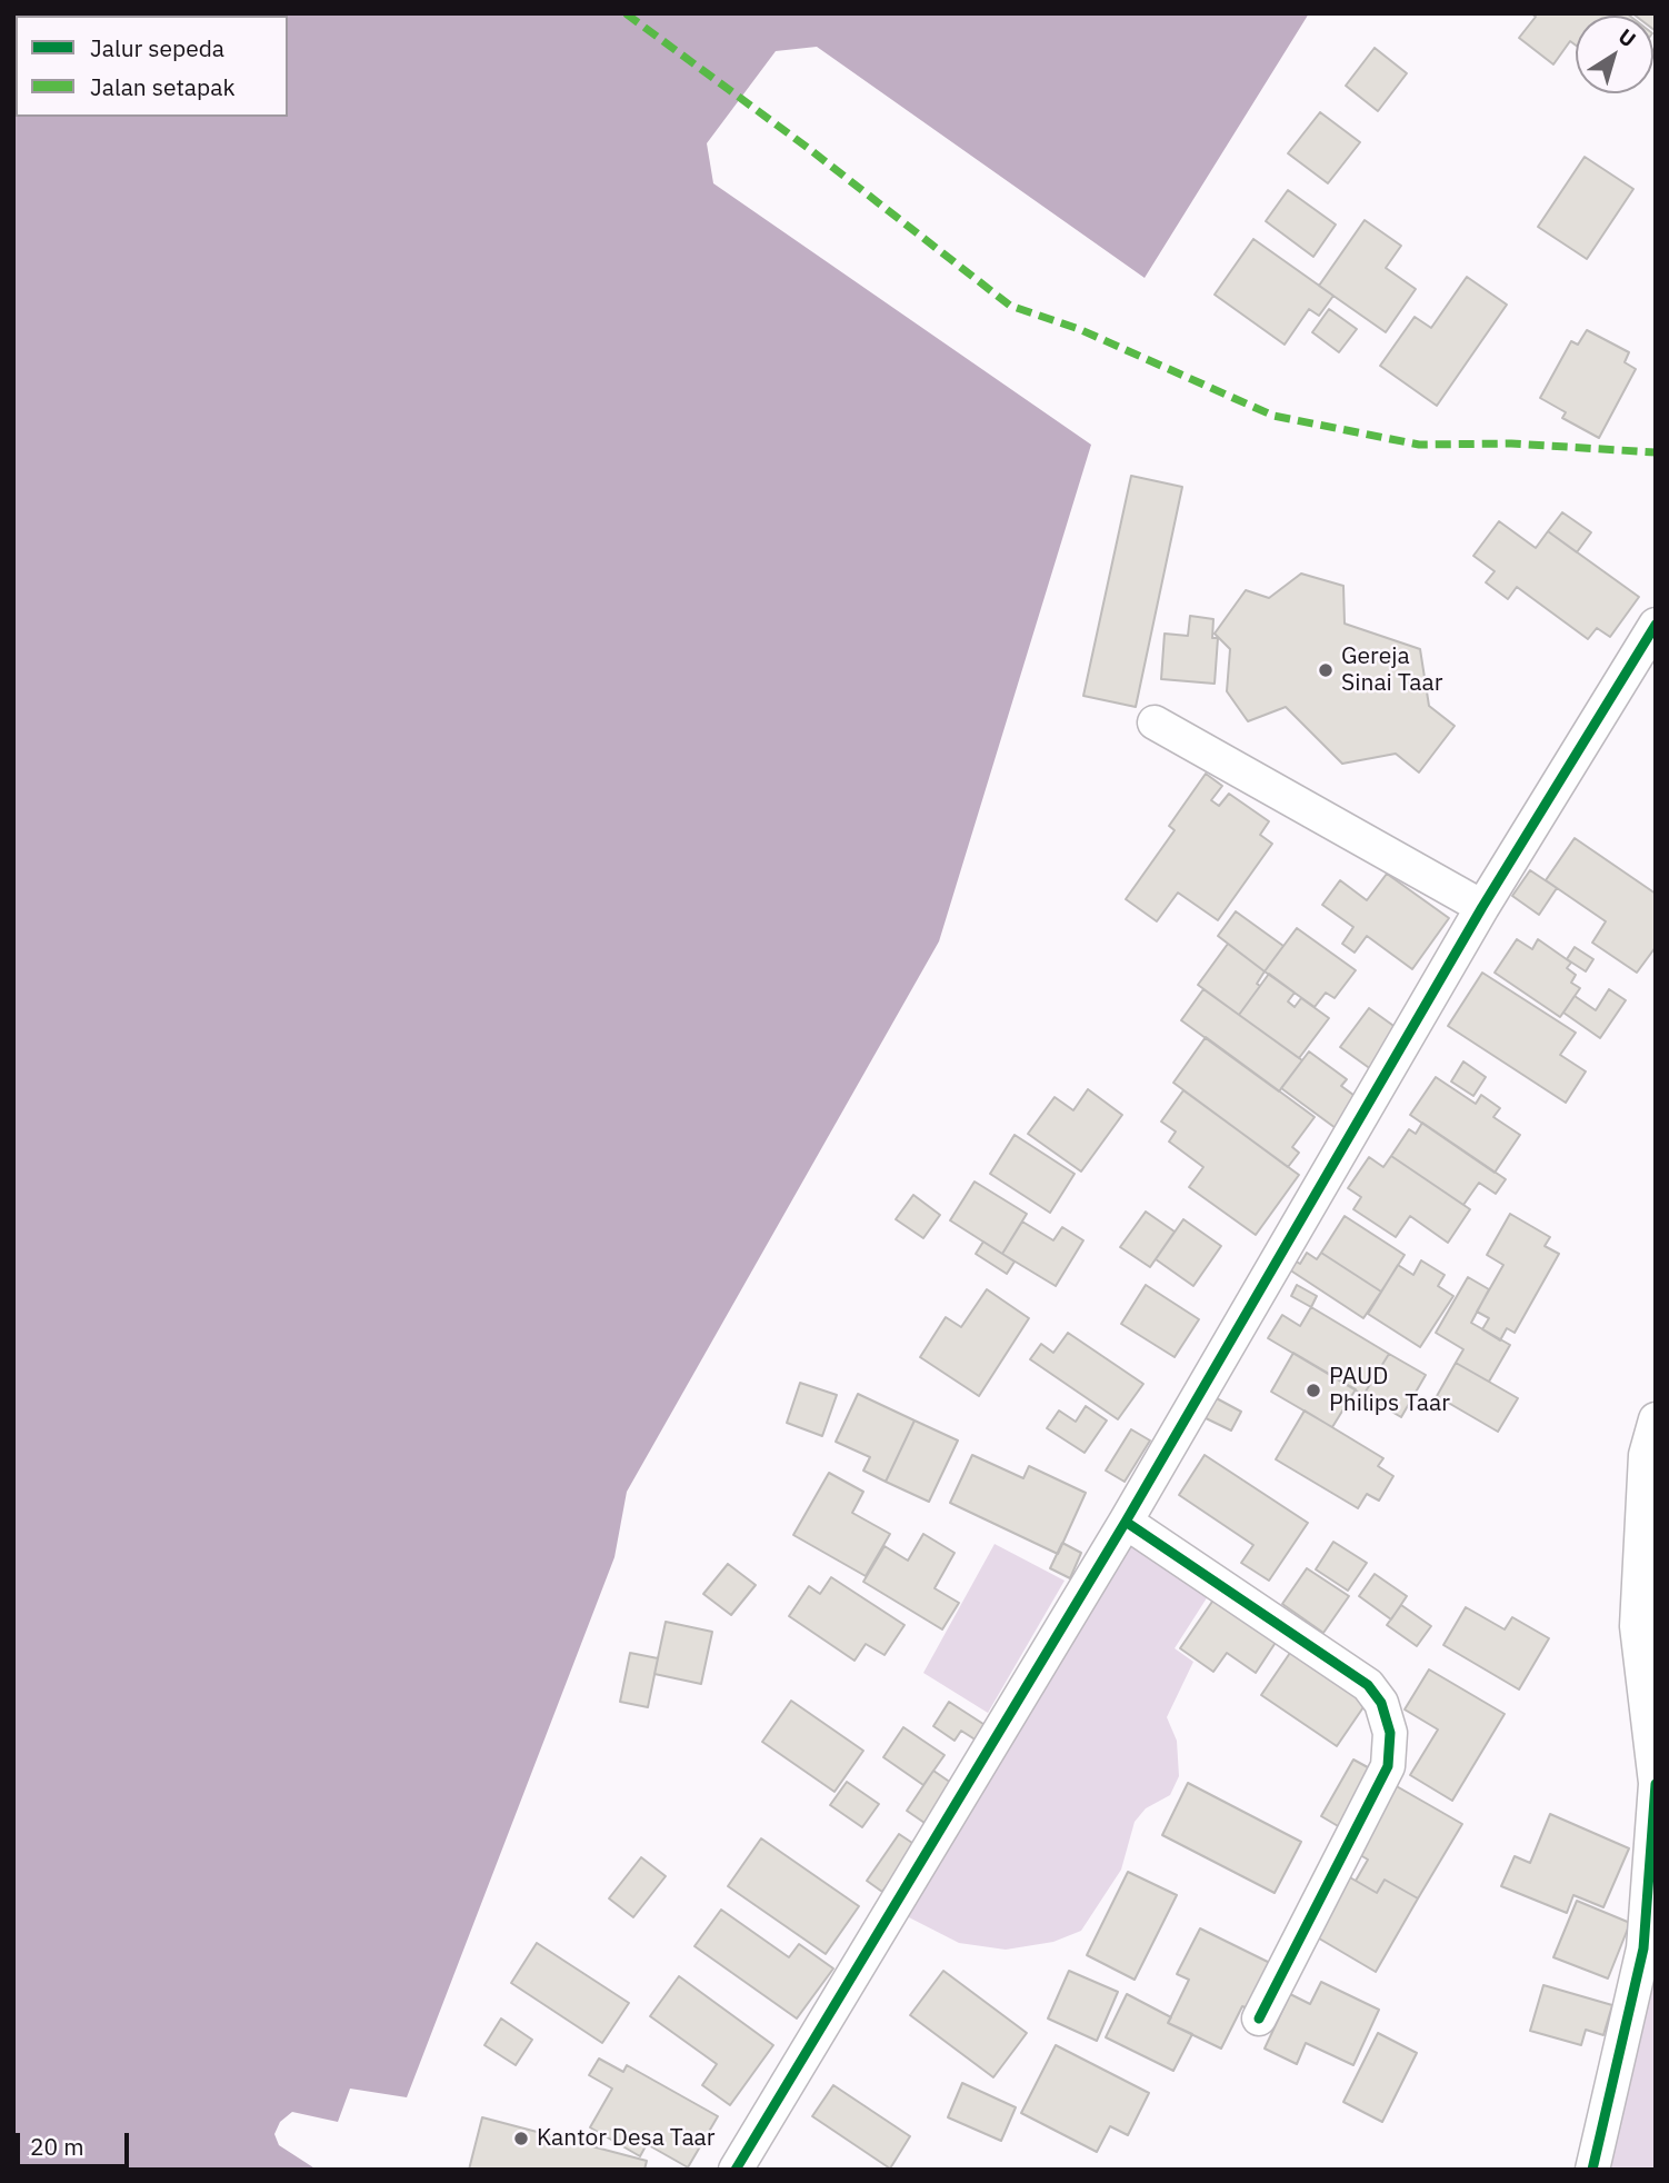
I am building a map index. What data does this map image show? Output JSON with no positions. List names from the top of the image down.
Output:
{
  "places": ["Gereja Sinai Taar", "PAUD Philips Taar", "Kantor Desa Taar"],
  "legend": ["Jalur sepeda", "Jalan setapak"],
  "scale_bar": "20 m",
  "north": "top right"
}
